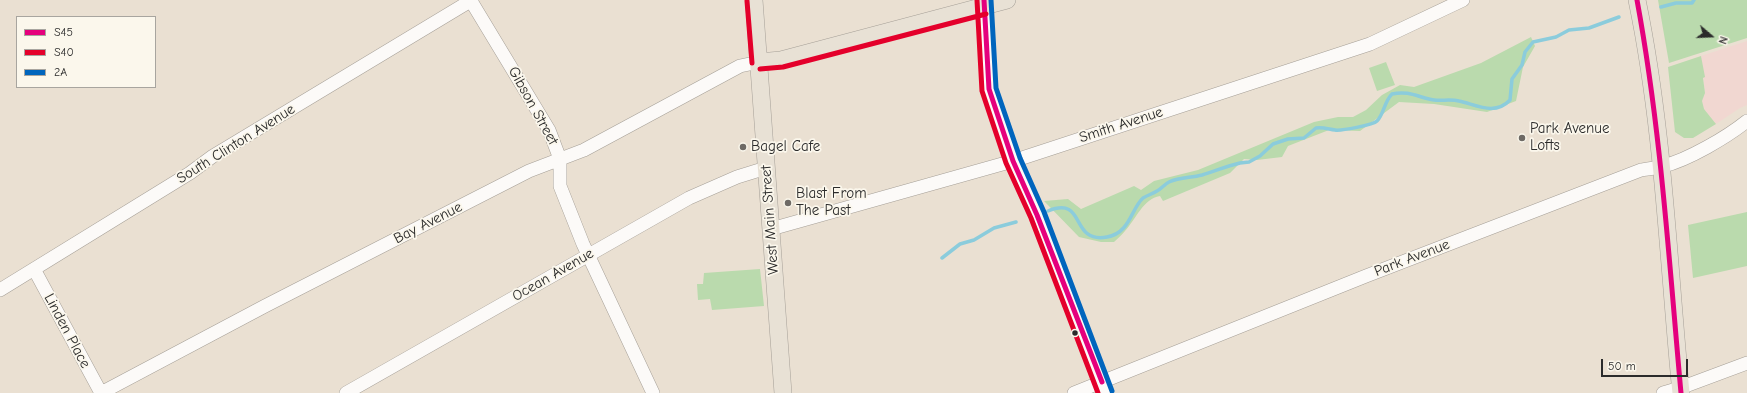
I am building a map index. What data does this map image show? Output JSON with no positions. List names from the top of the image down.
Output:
{
  "streets": {
    "main road": ["West Main Street"],
    "street": [
      "Gibson Street",
      "Smith Avenue",
      "South Clinton Avenue",
      "Bay Avenue",
      "Park Avenue",
      "Ocean Avenue",
      "Linden Place"
    ]
  },
  "crossings": [
    ["Gibson Street", "South Clinton Avenue"],
    ["Gibson Street", "Bay Avenue"],
    ["Gibson Street", "Ocean Avenue"],
    ["Smith Avenue", "West Main Street"],
    ["South Clinton Avenue", "Linden Place"],
    ["West Main Street", "Bay Avenue"],
    ["West Main Street", "Ocean Avenue"],
    ["Bay Avenue", "Linden Place"]
  ],
  "places": ["Park Avenue Lofts", "Bagel Cafe", "Blast From The Past"],
  "lines": ["transit line S45", "transit line S40", "transit line 2A"],
  "legend": ["S45", "S40", "2A"],
  "scale_bar": "50 m",
  "north": "right"
}
